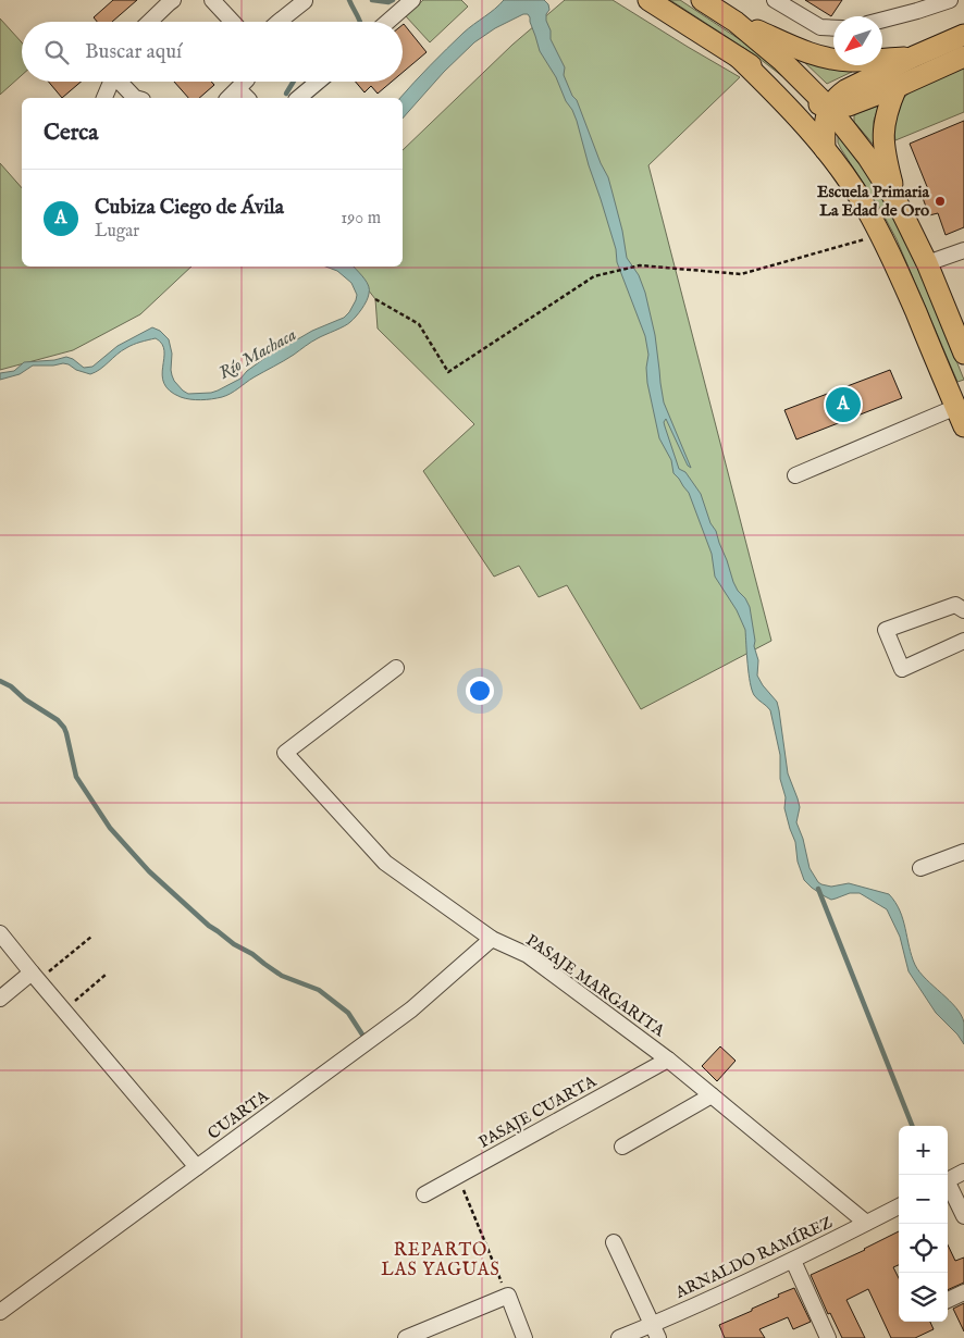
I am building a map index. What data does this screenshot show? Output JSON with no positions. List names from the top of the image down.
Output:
{
  "streets": {
    "street": [
      "PASAJE MARGARITA",
      "PASAJE CUARTA",
      "CUARTA",
      "ARNALDO RAMÍREZ"
    ]
  },
  "crossings": [
    ["PASAJE MARGARITA", "PASAJE CUARTA"],
    ["PASAJE MARGARITA", "CUARTA"],
    ["PASAJE MARGARITA", "ARNALDO RAMÍREZ"]
  ],
  "districts": ["REPARTO LAS YAGUAS"],
  "water": ["Río Machaca"],
  "places": ["Escuela Primaria La Edad de Oro"],
  "north": "bottom left",
  "page": {
    "search": "Buscar aquí",
    "heading": "Cerca",
    "list": [
      {
        "mark": "A",
        "name": "Cubiza Ciego de Ávila",
        "note": "Lugar",
        "value": "190 m"
      }
    ],
    "pins": "A",
    "map_buttons": ["+", "−"]
  }
}
